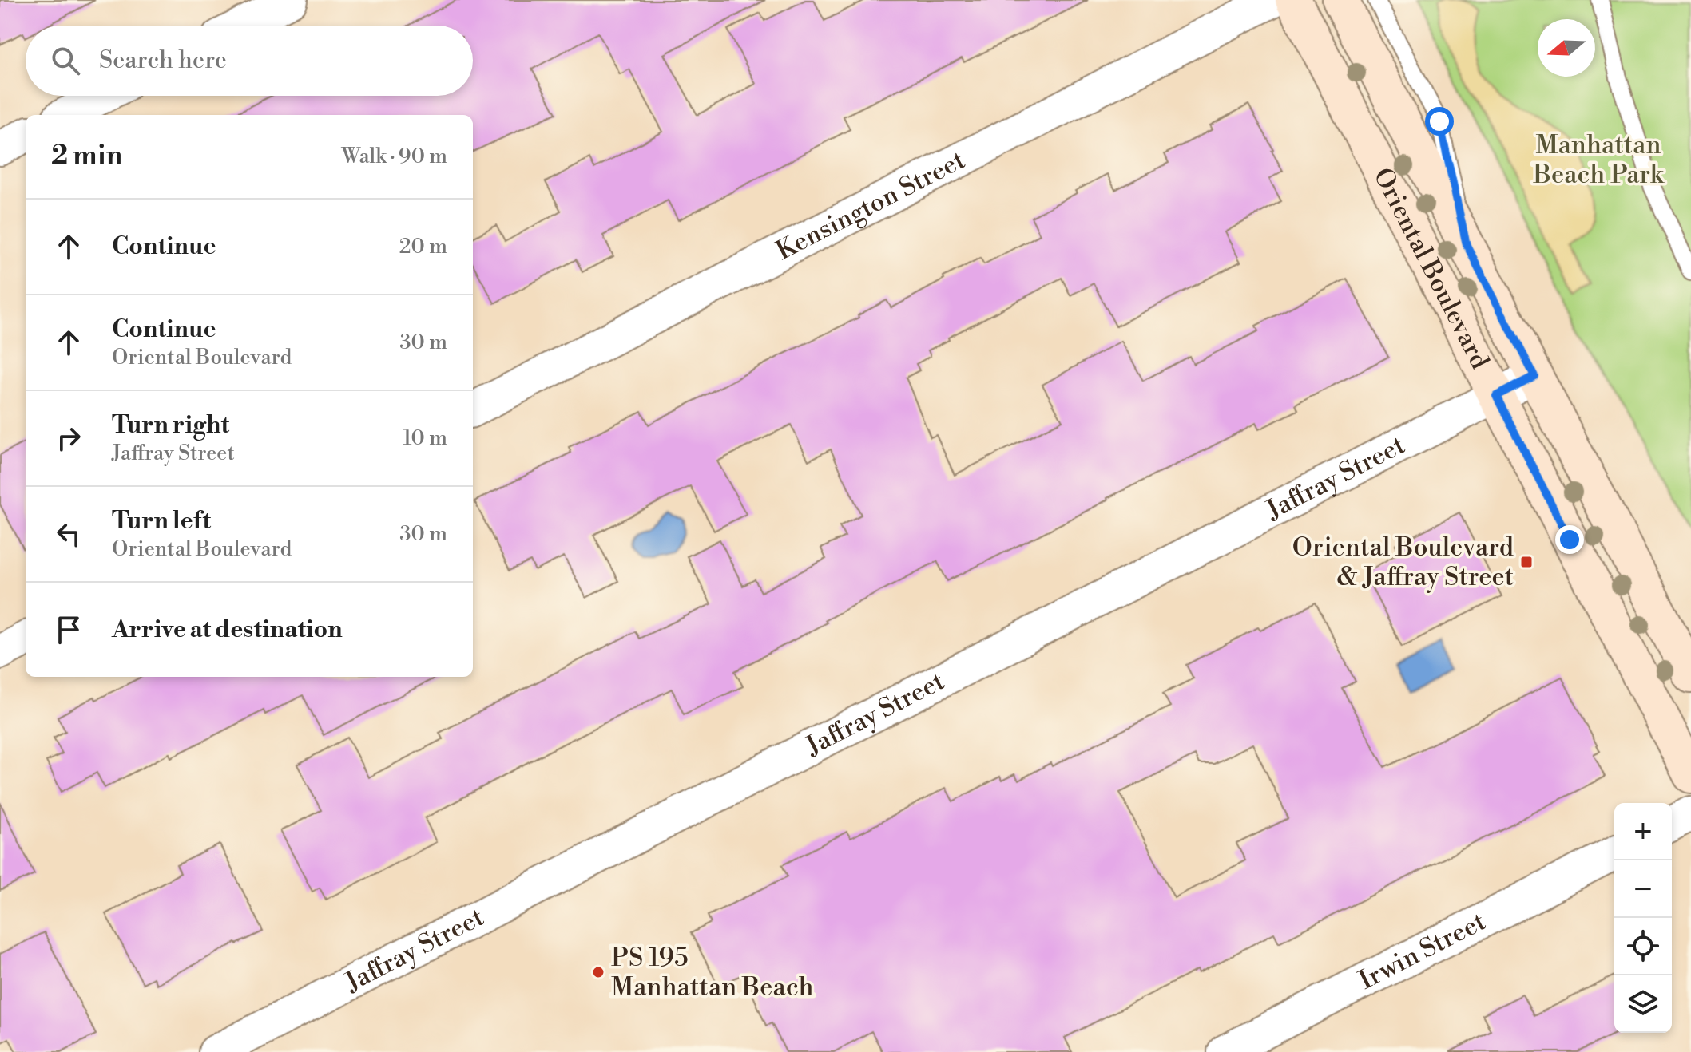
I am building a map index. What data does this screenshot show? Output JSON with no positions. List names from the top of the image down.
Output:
{
  "streets": {
    "street": [
      "Kensington Street",
      "Oriental Boulevard",
      "Jaffray Street",
      "Irwin Street"
    ]
  },
  "crossings": [
    ["Oriental Boulevard", "Jaffray Street"]
  ],
  "parks": ["Manhattan Beach Park"],
  "places": {
    "transit": ["Oriental Boulevard & Jaffray Street"],
    "other": ["PS 195 Manhattan Beach"]
  },
  "north": "left",
  "page": {
    "search": "Search here",
    "heading": ["2 min", "Walk · 90 m"],
    "list": [
      ["Continue", "20 m"],
      ["Continue", "Oriental Boulevard", "30 m"],
      ["Turn right", "Jaffray Street", "10 m"],
      ["Turn left", "Oriental Boulevard", "30 m"],
      "Arrive at destination"
    ],
    "map_buttons": ["+", "−"]
  }
}
